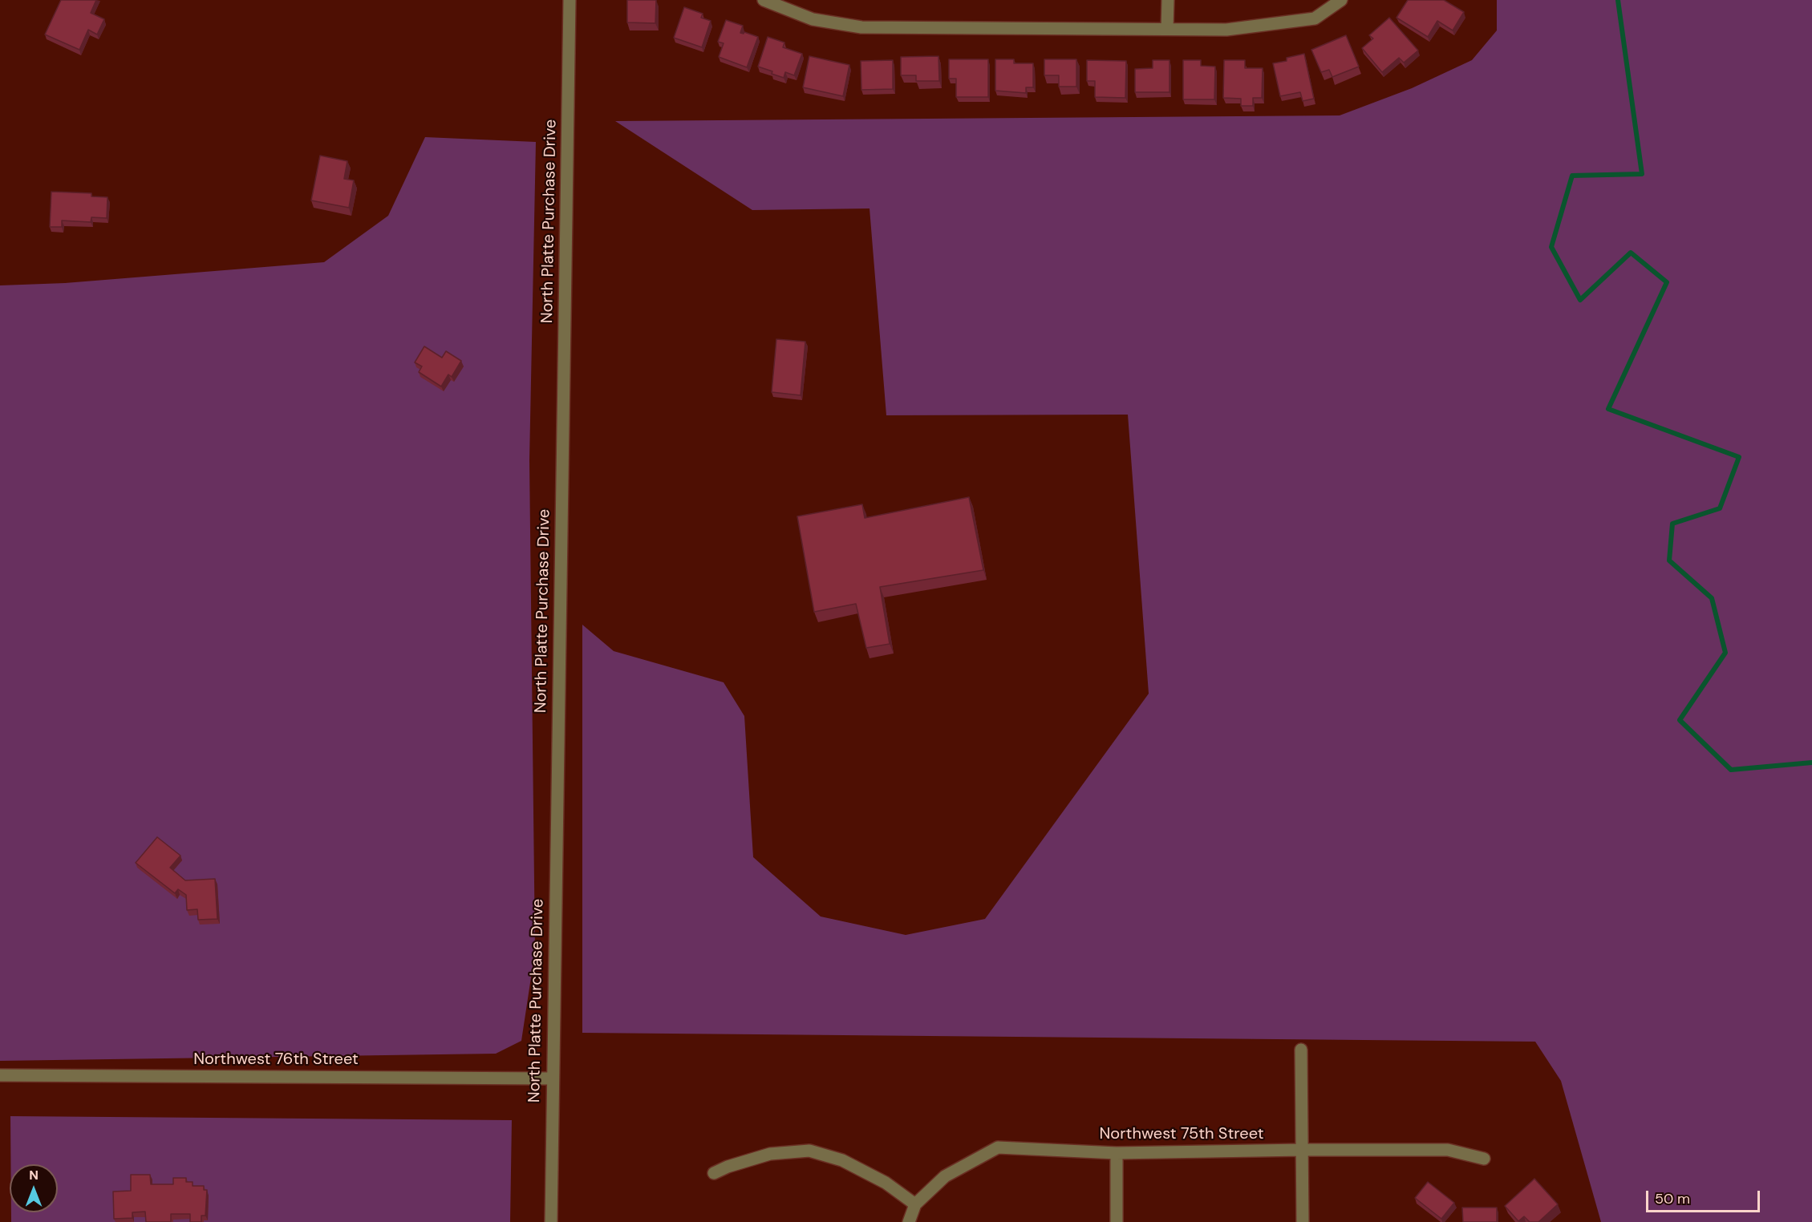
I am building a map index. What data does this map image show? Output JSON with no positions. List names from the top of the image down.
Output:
{
  "streets": {
    "street": ["North Platte Purchase Drive", "Northwest 76th Street", "Northwest 75th Street"]
  },
  "crossings": [
    ["North Platte Purchase Drive", "Northwest 76th Street"]
  ],
  "scale_bar": "50 m",
  "north": "top"
}
